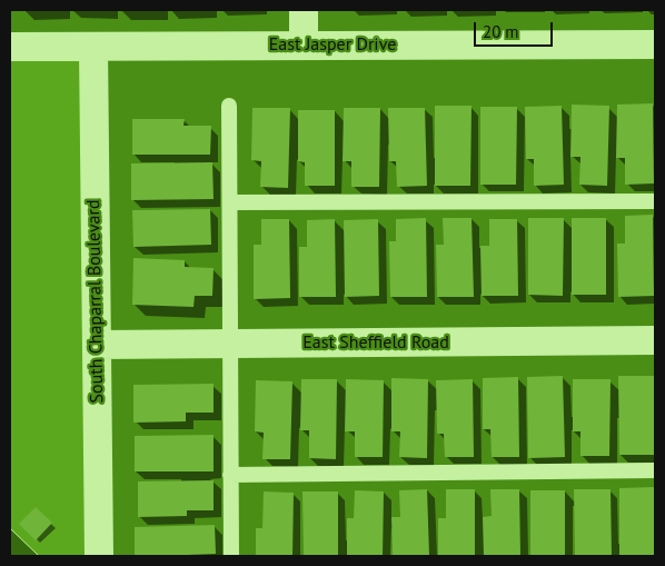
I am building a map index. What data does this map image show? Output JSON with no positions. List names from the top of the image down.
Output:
{
  "streets": {
    "street": ["East Jasper Drive", "South Chaparral Boulevard", "East Sheffield Road"]
  },
  "crossings": [
    ["East Jasper Drive", "South Chaparral Boulevard"],
    ["South Chaparral Boulevard", "East Sheffield Road"]
  ],
  "scale_bar": "20 m"
}
